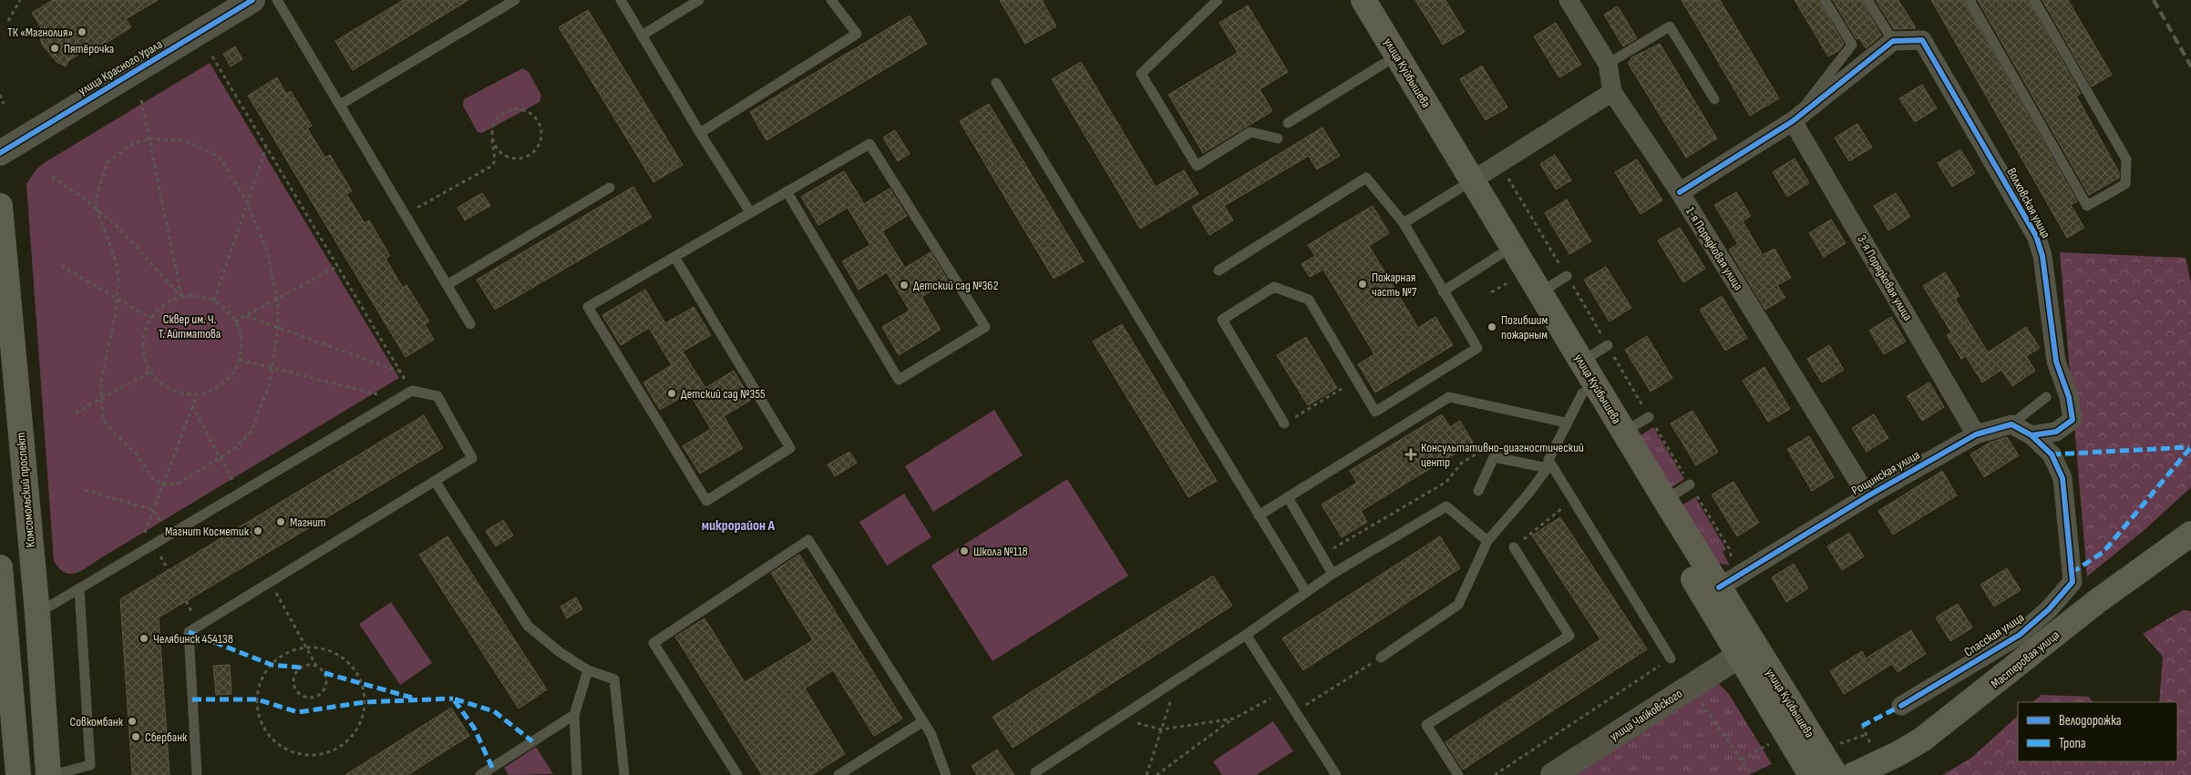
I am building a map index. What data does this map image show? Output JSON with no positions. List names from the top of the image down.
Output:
{
  "streets": {
    "main road": ["улица Куйбышева", "Комсомольский проспект", "Мастеровая улица"],
    "street": [
      "улица Красного Урала",
      "Волховская улица",
      "1-я Порядковая улица",
      "3-я Порядковая улица",
      "Рощинская улица",
      "Спасская улица",
      "улица Чайковского"
    ]
  },
  "crossings": [
    ["улица Куйбышева", "Рощинская улица"],
    ["улица Куйбышева", "улица Чайковского"],
    ["Волховская улица", "Спасская улица"],
    ["1-я Порядковая улица", "Рощинская улица"],
    ["3-я Порядковая улица", "Рощинская улица"]
  ],
  "districts": ["микрорайон А"],
  "parks": ["Сквер им. Ч. Т. Айтматова"],
  "places": {
    "other": [
      "ТК «Магнолия»",
      "Пятёрочка",
      "Пожарная часть №7",
      "Детский сад №362",
      "Погибшим пожарным",
      "Детский сад №355",
      "Магнит",
      "Магнит Косметик",
      "Школа №118",
      "Челябинск 454138",
      "Совкомбанк",
      "Сбербанк"
    ],
    "health": ["Консультативно-диагностический центр"]
  },
  "legend": ["Велодорожка", "Тропа"]
}
